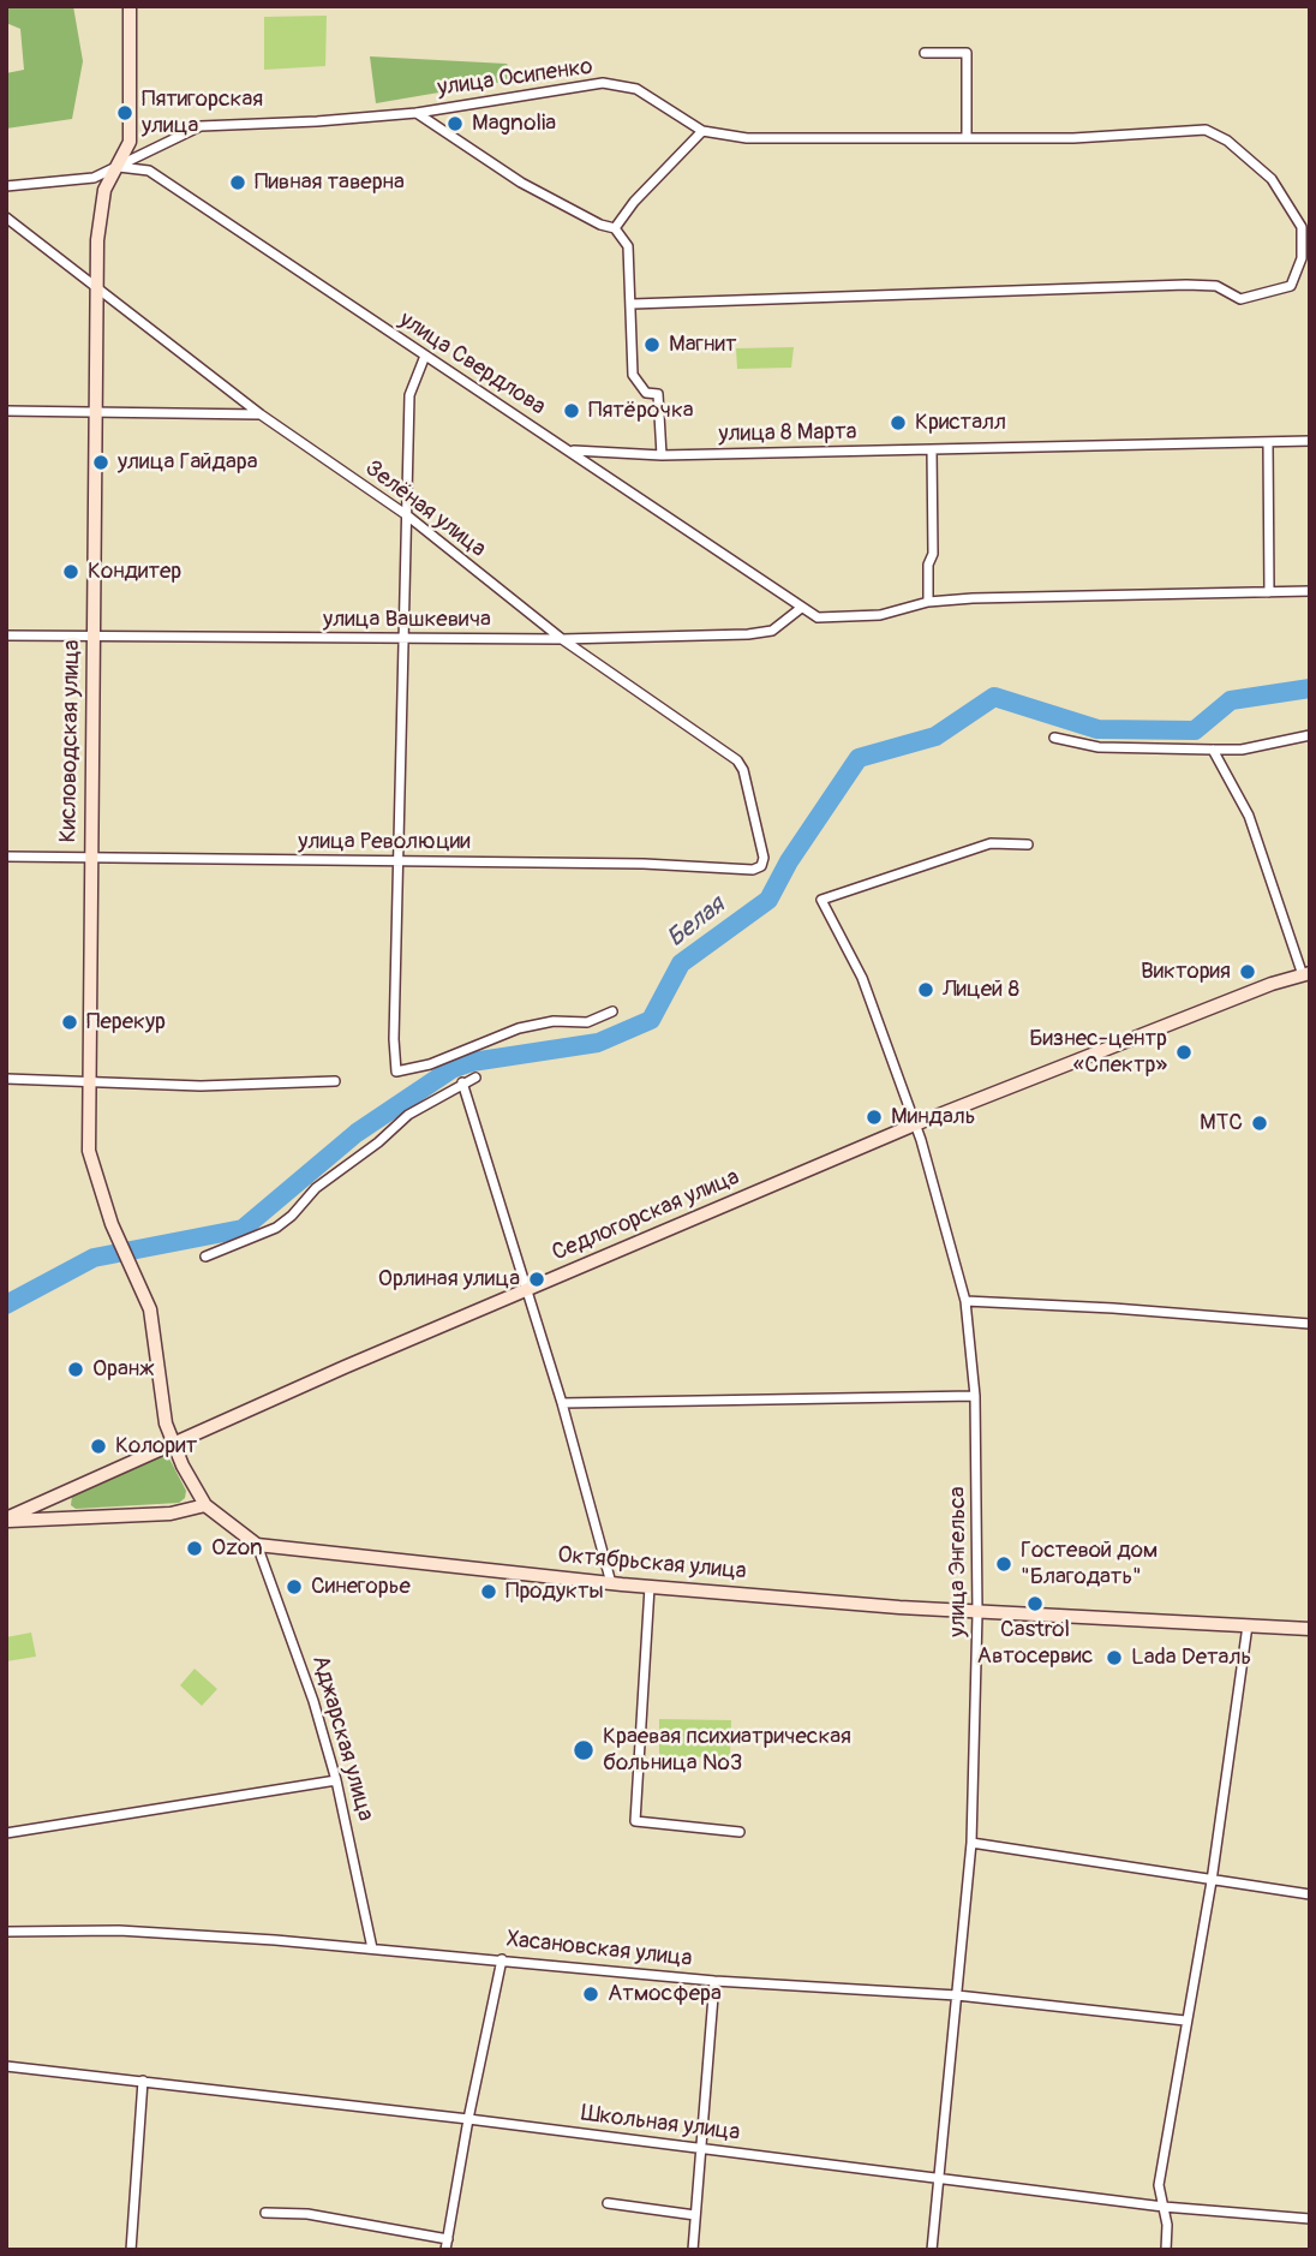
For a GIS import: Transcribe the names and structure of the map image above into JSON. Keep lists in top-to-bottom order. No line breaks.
{"streets":{"main road":["Кисловодская улица","Седлогорская улица","Октябрьская улица"],"street":["улица Осипенко","улица Свердлова","улица 8 Марта","Зелёная улица","улица Вашкевича","улица Революции","улица Энгельса","Аджарская улица","Хасановская улица","Школьная улица"]},"crossings":[["улица Осипенко","улица Свердлова"],["улица Осипенко","Кисловодская улица"],["улица Свердлова","улица 8 Марта"],["улица Свердлова","улица Вашкевича"],["улица Свердлова","Кисловодская улица"],["Зелёная улица","улица Вашкевича"],["Зелёная улица","Кисловодская улица"],["Зелёная улица","улица Революции"],["улица Вашкевича","Кисловодская улица"],["Кисловодская улица","улица Революции"],["Кисловодская улица","Седлогорская улица"],["Седлогорская улица","улица Энгельса"],["улица Энгельса","Октябрьская улица"],["улица Энгельса","Хасановская улица"],["улица Энгельса","Школьная улица"],["Октябрьская улица","Аджарская улица"],["Аджарская улица","Хасановская улица"]],"water":["Белая"],"places":["Пятигорская улица","Magnolia","Пивная таверна","Магнит","Пятёрочка","Кристалл","улица Гайдара","Кондитер","Виктория","Лицей 8","Перекур","Бизнес-центр «Спектр»","Миндаль","МТС","Орлиная улица","Оранж","Колорит","Ozon","Гостевой дом \"Благодать\"","Синегорье","Продукты","Castrol Автосервис","Lada Dеталь","Краевая психиатрическая больница №3","Атмосфера"]}
